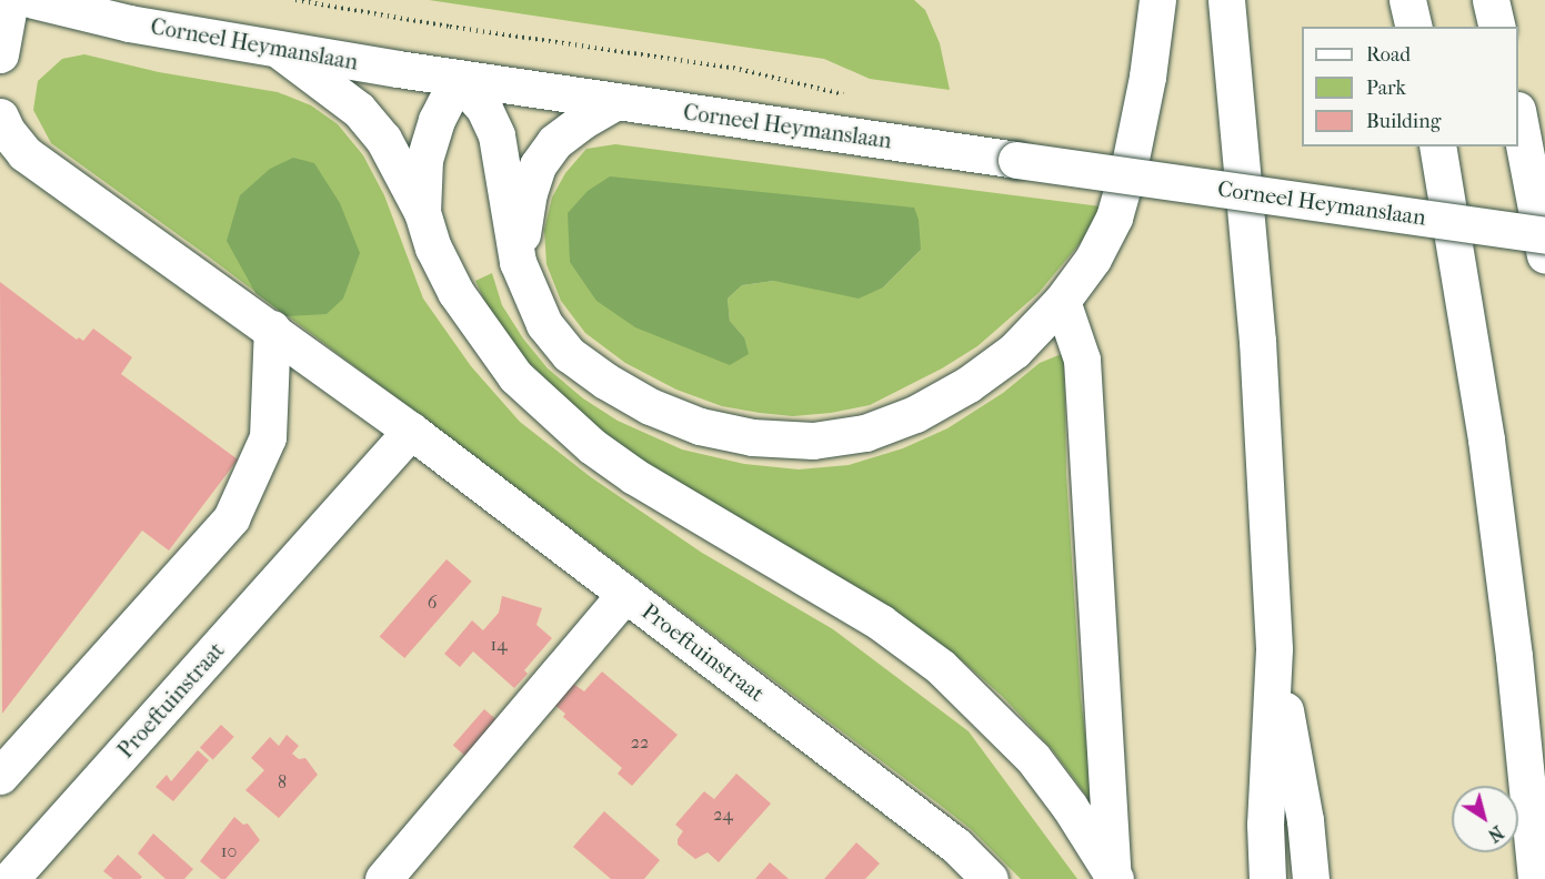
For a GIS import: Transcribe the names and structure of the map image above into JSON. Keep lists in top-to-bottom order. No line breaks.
{"streets":{"main road":["Corneel Heymanslaan","Proeftuinstraat"]},"house_numbers":["6","14","22","8","24","10"],"legend":["Road","Park","Building"],"north":"bottom right"}
